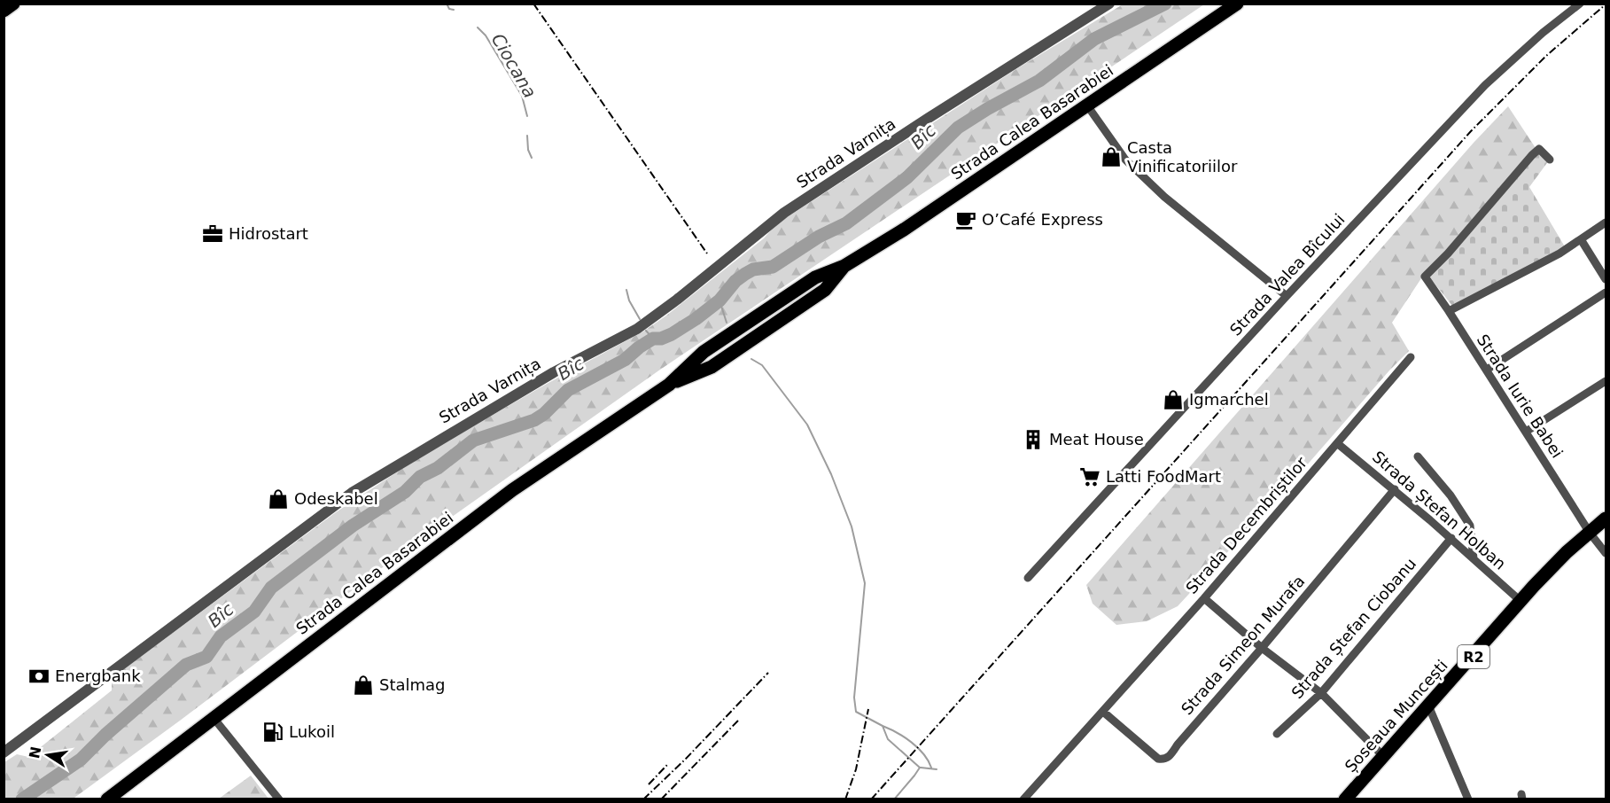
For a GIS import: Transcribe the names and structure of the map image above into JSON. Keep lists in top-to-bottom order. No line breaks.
{"streets":{"main road":["Strada Calea Basarabiei","R2","Șoseaua Muncești"],"street":["Strada Varnița","Strada Valea Bîcului","Strada Iurie Babei","Strada Ștefan Holban","Strada Decembriștilor","Strada Ștefan Ciobanu","Strada Simeon Murafa"]},"crossings":[["Strada Iurie Babei","Șoseaua Muncești"],["Strada Ștefan Holban","Strada Decembriștilor"],["Strada Ștefan Holban","Strada Ștefan Ciobanu"],["Strada Ștefan Holban","Strada Simeon Murafa"],["Strada Ștefan Holban","Șoseaua Muncești"],["Strada Decembriștilor","Strada Simeon Murafa"]],"water":["Ciocana","Bîc"],"places":{"shop":["Casta Vinificatoriilor","Igmarchel","Odeskabel","Stalmag"],"cafe":["O’Café Express"],"office":["Hidrostart"],"building":["Meat House"],"supermarket":["Latti FoodMart"],"bank":["Energbank"],"fuel station":["Lukoil"]},"north":"left"}
